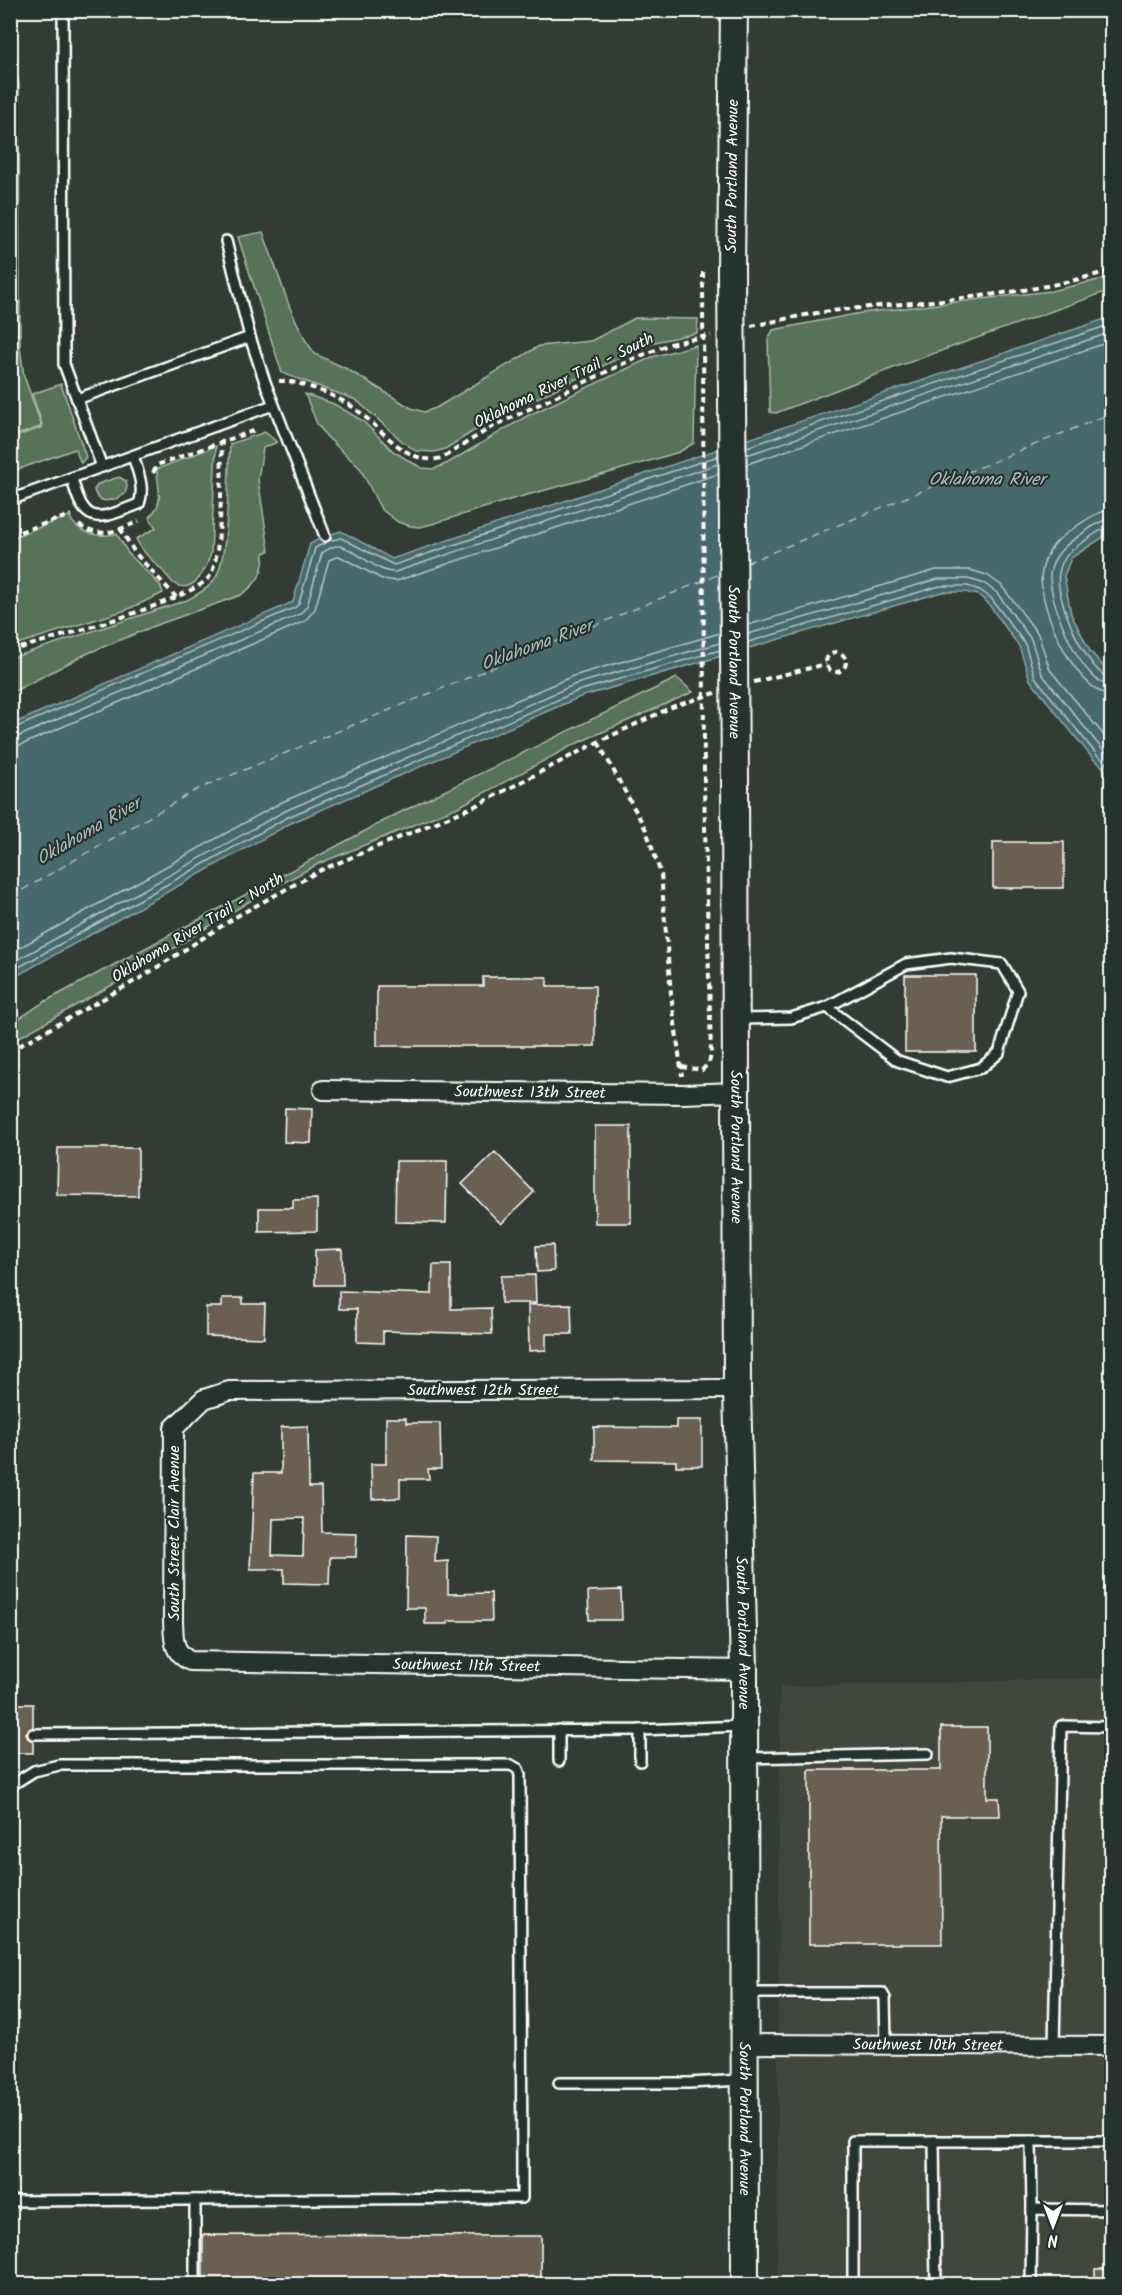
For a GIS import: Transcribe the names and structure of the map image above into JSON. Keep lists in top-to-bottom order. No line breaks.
{"streets":{"main road":["South Portland Avenue"],"street":["Southwest 13th Street","Southwest 12th Street","South Street Clair Avenue","Southwest 11th Street","Southwest 10th Street"],"path":["Oklahoma River Trail - South","Oklahoma River Trail - North"]},"crossings":[["South Portland Avenue","Southwest 13th Street"],["South Portland Avenue","Southwest 12th Street"],["South Portland Avenue","Southwest 11th Street"],["South Portland Avenue","Southwest 10th Street"],["Southwest 12th Street","South Street Clair Avenue"],["South Street Clair Avenue","Southwest 11th Street"]],"water":["Oklahoma River"],"north":"bottom"}
